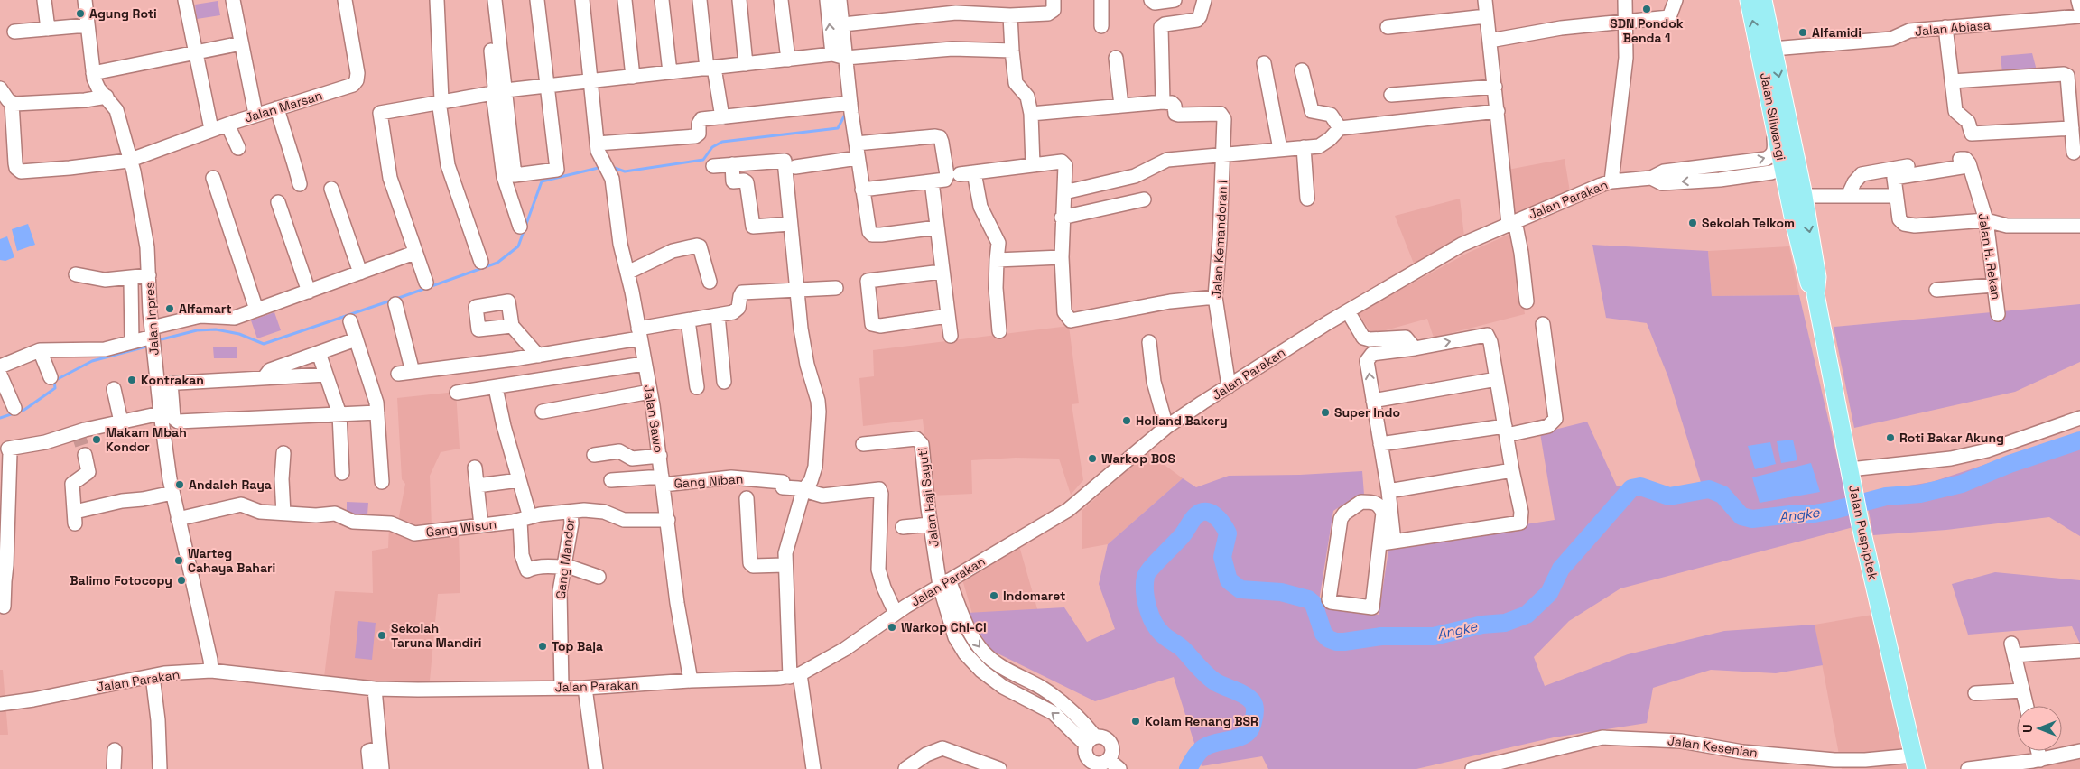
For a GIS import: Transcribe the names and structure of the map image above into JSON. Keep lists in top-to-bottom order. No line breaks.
{"streets":{"main road":["Jalan Siliwangi","Jalan Puspiptek"],"street":["Jalan Abiasa","Jalan Marsan","Jalan Parakan","Jalan Kemandoran I","Jalan H. Rekan","Jalan Inpres","Jalan Sawo","Gang Niban","Jalan Haji Sayuti","Gang Wisun","Gang Mandor","Jalan Kesenian"]},"crossings":[["Jalan Abiasa","Jalan Siliwangi"],["Jalan Marsan","Jalan Inpres"],["Jalan Siliwangi","Jalan Parakan"],["Jalan Siliwangi","Jalan Puspiptek"],["Jalan Parakan","Jalan Kemandoran I"],["Jalan Parakan","Jalan Inpres"],["Jalan Parakan","Jalan Sawo"],["Jalan Parakan","Jalan Haji Sayuti"],["Jalan Parakan","Jalan Puspiptek"],["Jalan Parakan","Gang Mandor"],["Jalan Inpres","Gang Wisun"],["Jalan Sawo","Gang Niban"],["Jalan Sawo","Gang Wisun"],["Gang Wisun","Gang Mandor"],["Jalan Puspiptek","Jalan Kesenian"]],"water":["Angke"],"places":["SDN Pondok Benda 1","Agung Roti","Alfamidi","Sekolah Telkom","Alfamart","Kontrakan","Super Indo","Holland Bakery","Roti Bakar Akung","Makam Mbah Kondor","Warkop BOS","Andaleh Raya","Warteg Cahaya Bahari","Balimo Fotocopy","Indomaret","Warkop Chi-Ci","Sekolah Taruna Mandiri","Top Baja","Kolam Renang BSR"],"north":"left"}
